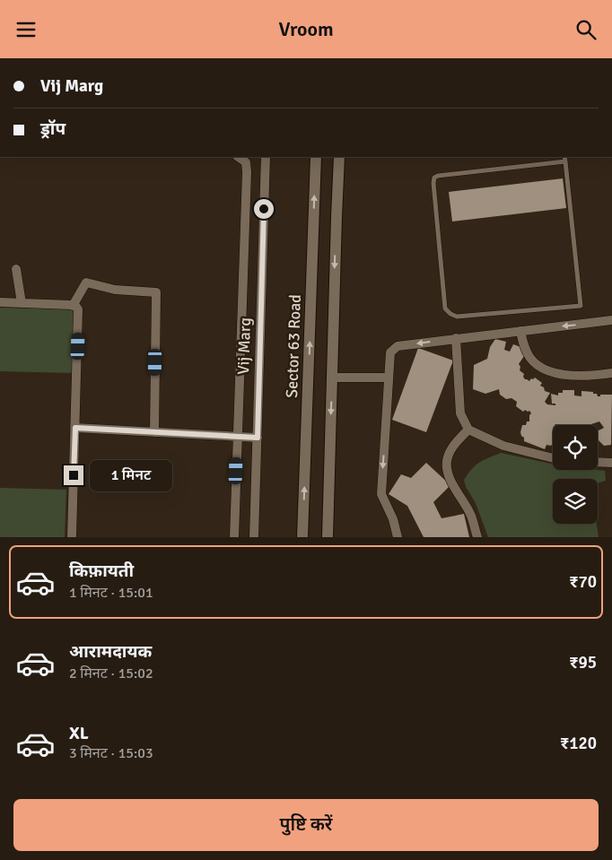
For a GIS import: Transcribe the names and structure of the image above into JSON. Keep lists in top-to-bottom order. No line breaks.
{"streets":{"street":["Vij Marg","Sector 63 Road"]},"page":{"header":"Vroom","banner":["Vij Marg","ड्रॉप"],"bubble":"1 मिनट","list":[{"name":"किफ़ायती","note":"1 मिनट · 15:01","value":"₹70"},{"name":"आरामदायक","note":"2 मिनट · 15:02","value":"₹95"},{"name":"XL","note":"3 मिनट · 15:03","value":"₹120"}],"buttons":"पुष्टि करें"}}
